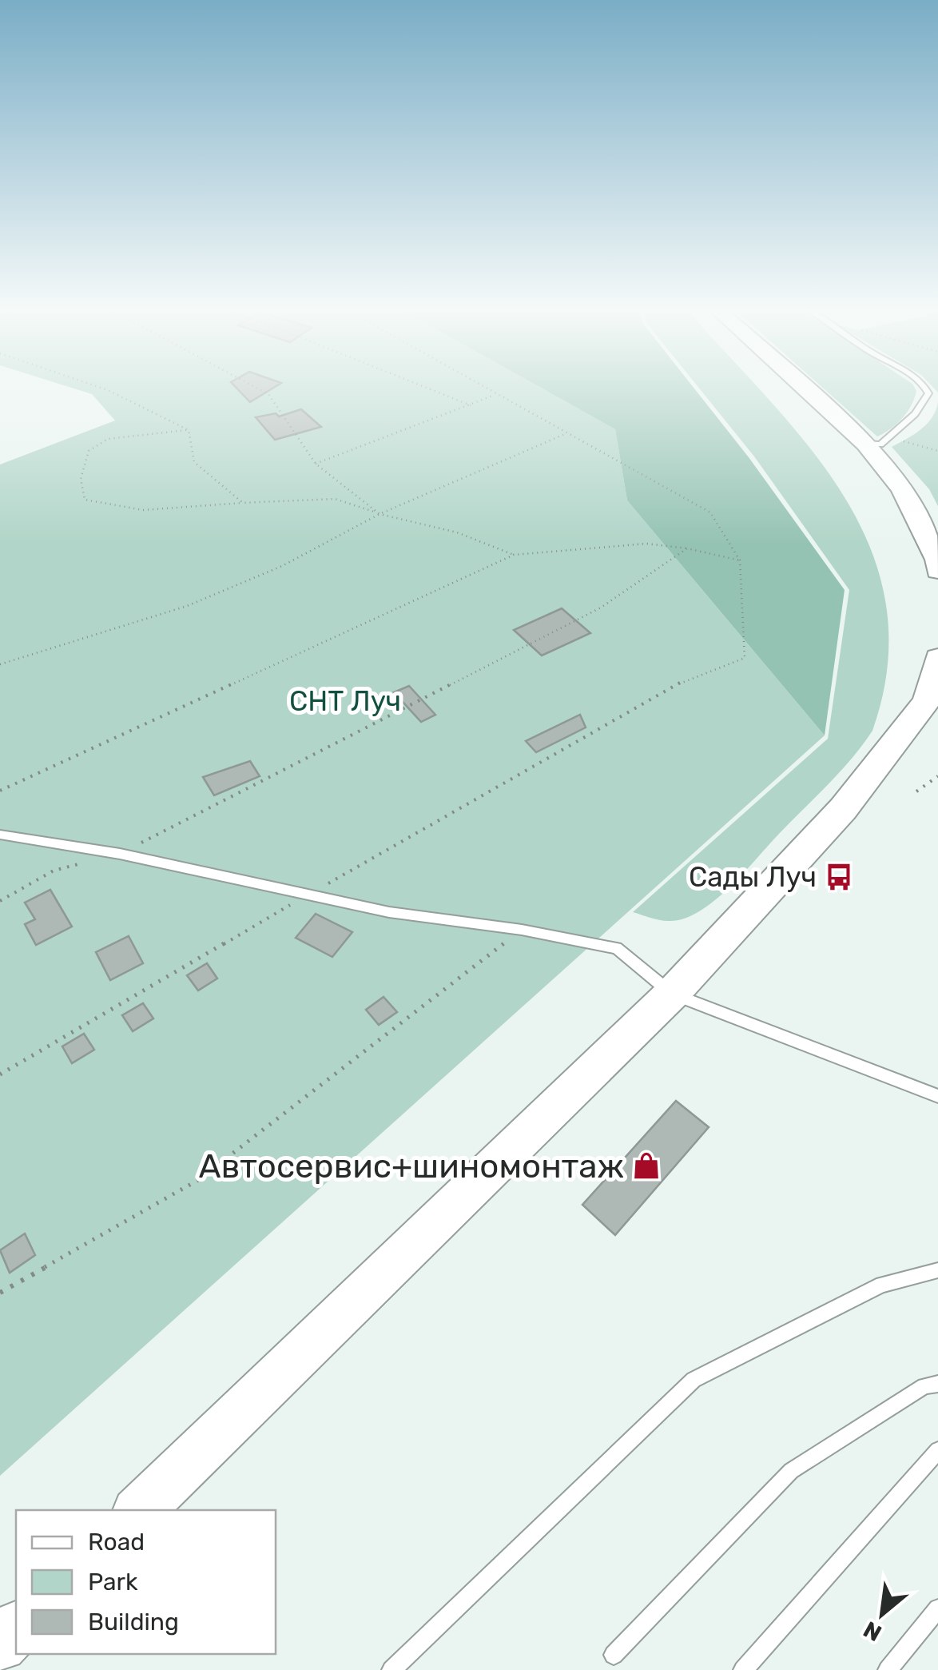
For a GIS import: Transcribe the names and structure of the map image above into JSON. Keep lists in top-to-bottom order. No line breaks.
{"parks":["СНТ Луч"],"places":{"bus stop":["Сады Луч"],"shop":["Автосервис+шиномонтаж"]},"legend":["Road","Park","Building"],"north":"bottom left"}
